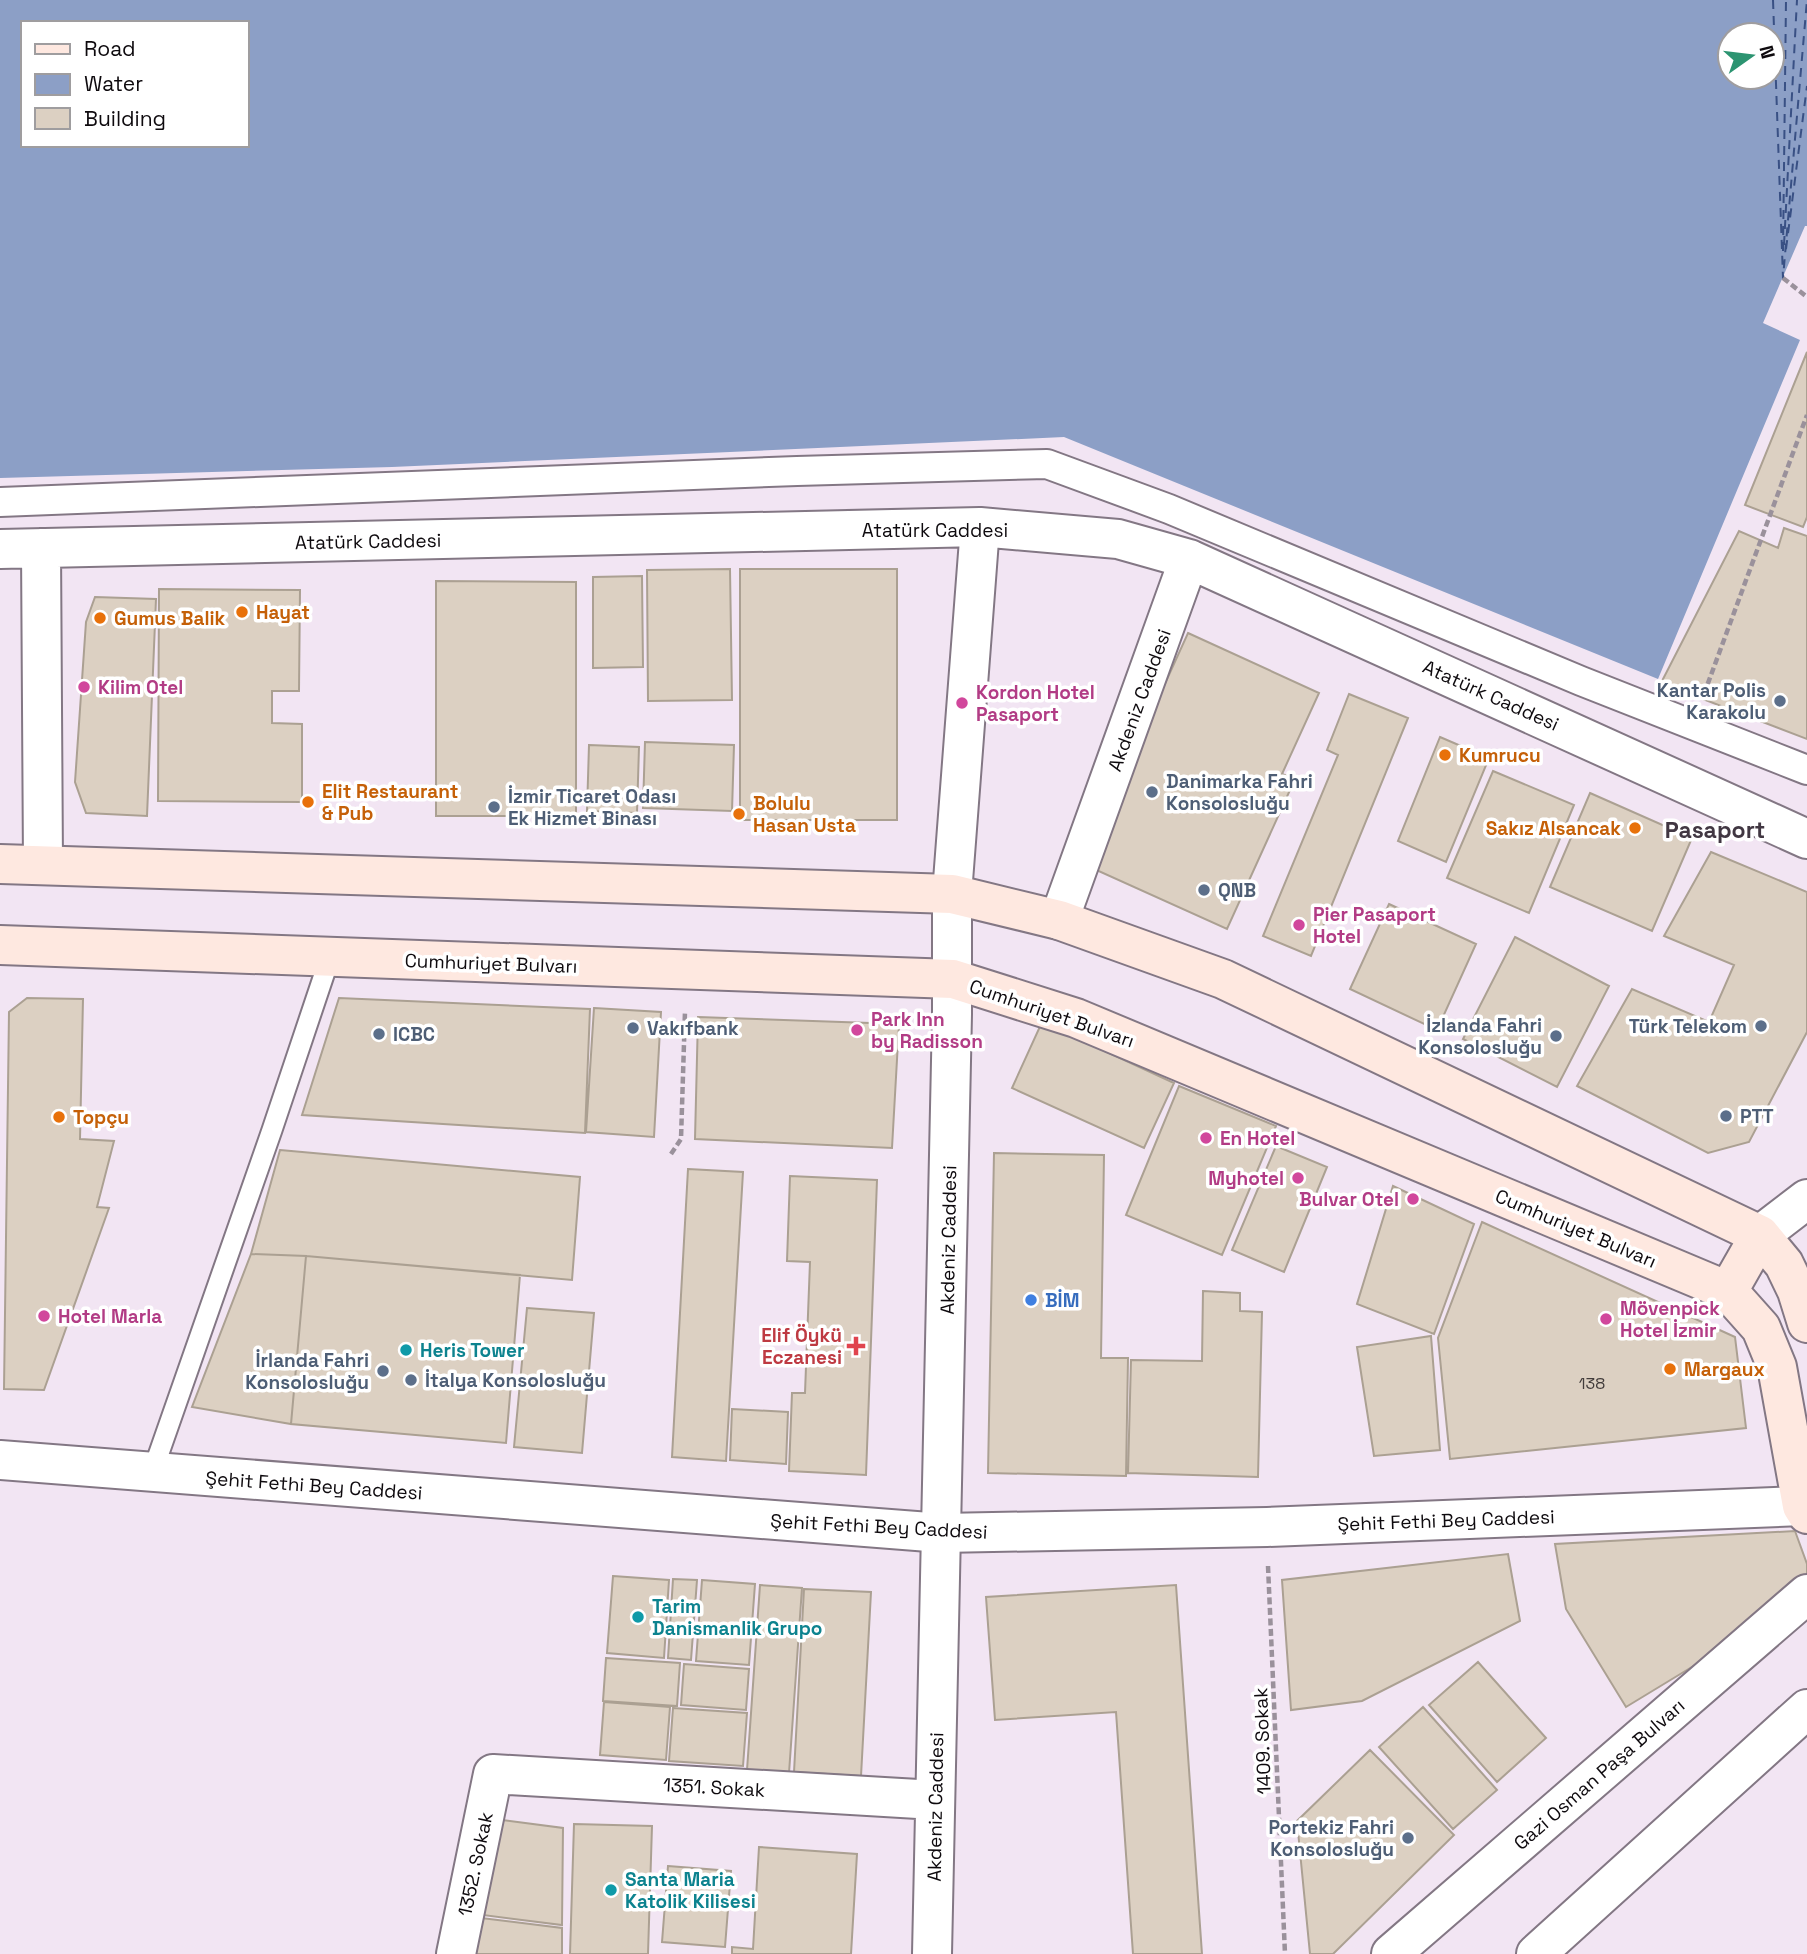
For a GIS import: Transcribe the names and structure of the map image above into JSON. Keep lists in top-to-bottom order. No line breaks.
{"streets":{"main road":["Cumhuriyet Bulvarı"],"street":["Atatürk Caddesi","Akdeniz Caddesi","Şehit Fethi Bey Caddesi","Gazi Osman Paşa Bulvarı","1351. Sokak","1352. Sokak"],"path":["1409. Sokak"]},"crossings":[["Atatürk Caddesi","Akdeniz Caddesi"],["Akdeniz Caddesi","Cumhuriyet Bulvarı"],["Akdeniz Caddesi","Şehit Fethi Bey Caddesi"],["Akdeniz Caddesi","1351. Sokak"],["Cumhuriyet Bulvarı","Şehit Fethi Bey Caddesi"],["Şehit Fethi Bey Caddesi","1409. Sokak"],["1351. Sokak","1352. Sokak"]],"districts":["Pasaport"],"places":{"other":["Hayat","Gumus Balik","Kilim Otel","Kantar Polis Karakolu","Kordon Hotel Pasaport","Kumrucu","Danimarka Fahri Konsolosluğu","Elit Restaurant & Pub","İzmir Ticaret Odası Ek Hizmet Binası","Bolulu Hasan Usta","Sakız Alsancak","QNB","Pier Pasaport Hotel","Türk Telekom","Vakıfbank","Park Inn by Radisson","ICBC","İzlanda Fahri Konsolosluğu","PTT","Topçu","En Hotel","Myhotel","Bulvar Otel","BİM","Hotel Marla","Mövenpick Hotel İzmir","Heris Tower","Margaux","İrlanda Fahri Konsolosluğu","İtalya Konsolosluğu","Tarim Danismanlik Grupo","Portekiz Fahri Konsolosluğu","Santa Maria Katolik Kilisesi"],"health":["Elif Öykü Eczanesi"]},"house_numbers":["138"],"legend":["Road","Water","Building"],"north":"right"}
